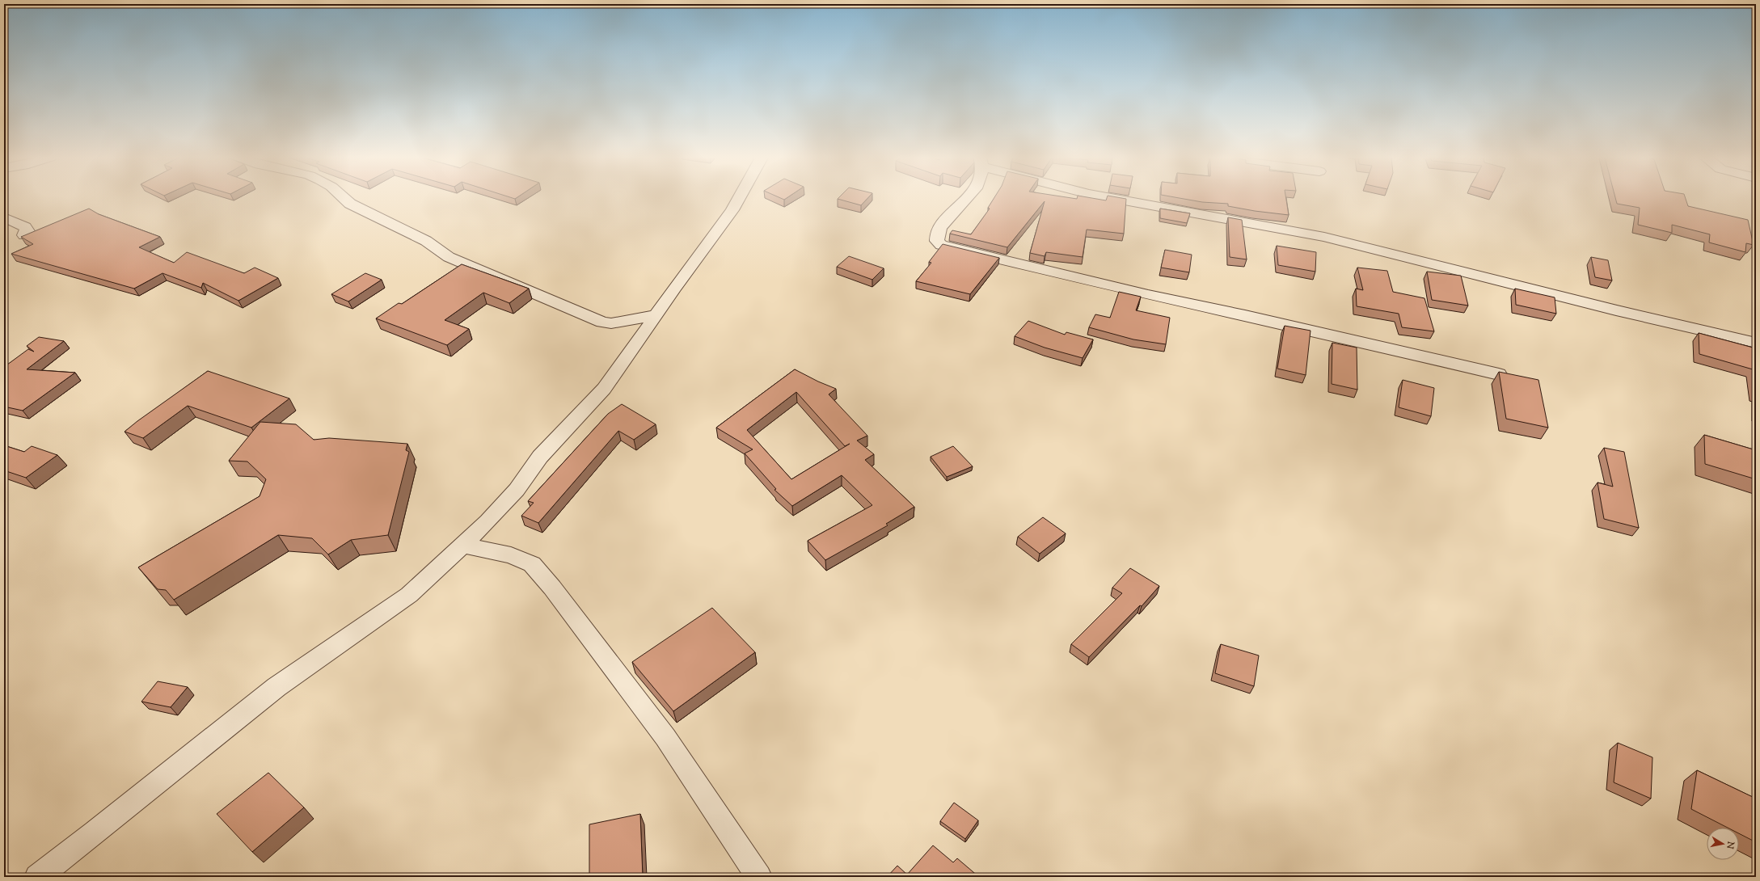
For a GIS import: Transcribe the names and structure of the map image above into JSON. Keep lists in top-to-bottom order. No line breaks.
{"north":"right"}
